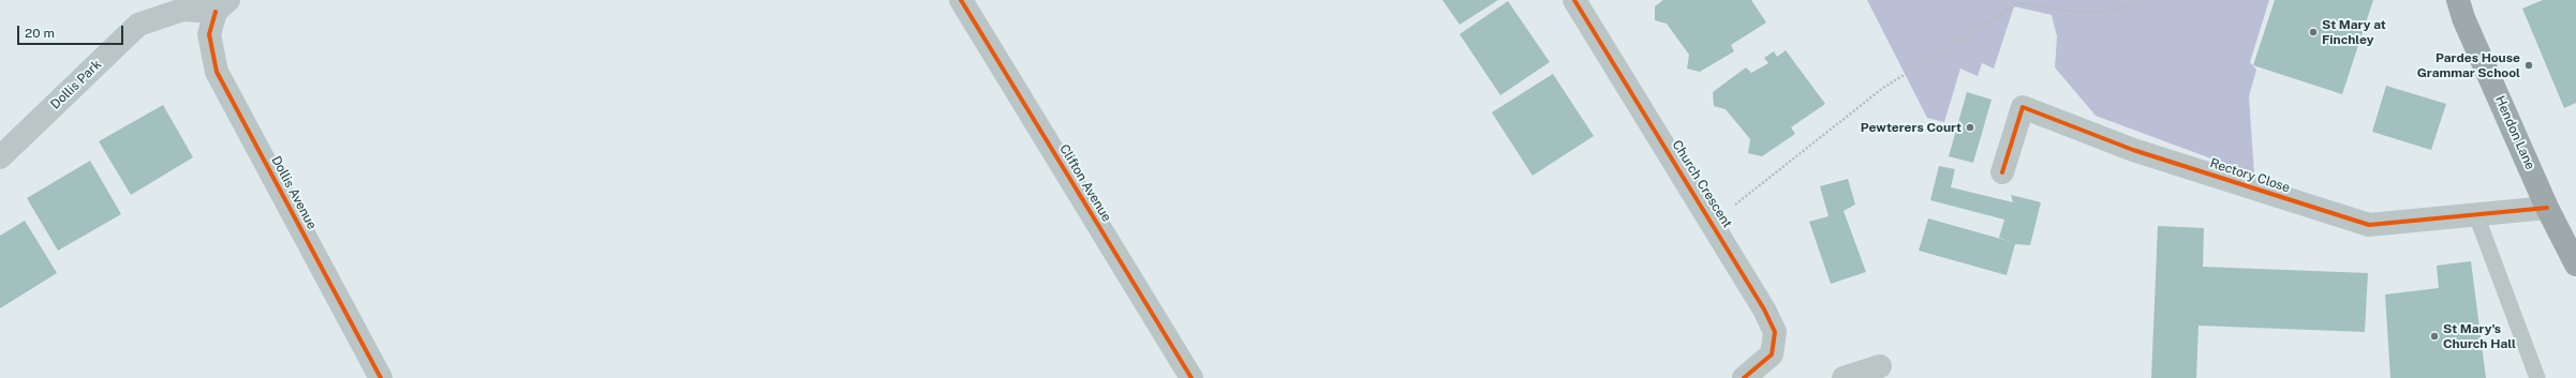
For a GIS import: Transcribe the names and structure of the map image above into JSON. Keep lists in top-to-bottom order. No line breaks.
{"streets":{"main road":["Hendon Lane"],"street":["Dollis Park","Rectory Close","Clifton Avenue","Church Crescent","Dollis Avenue"]},"crossings":[["Dollis Park","Dollis Avenue"],["Hendon Lane","Rectory Close"]],"places":["St Mary at Finchley","Pardes House Grammar School","Pewterers Court","St Mary's Church Hall"],"scale_bar":"20 m"}
